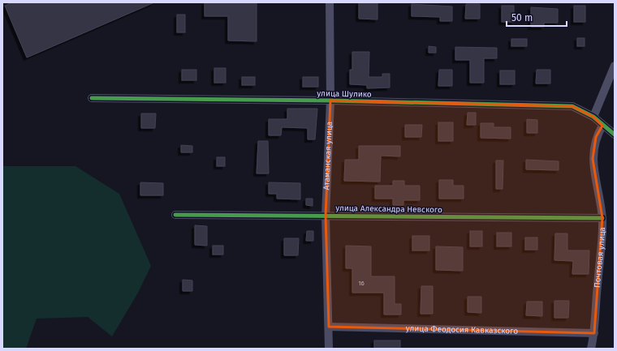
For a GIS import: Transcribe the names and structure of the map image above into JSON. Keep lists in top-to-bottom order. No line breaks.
{"streets":{"street":["улица Шулико","Атаманская улица","улица Александра Невского","Почтовая улица","улица Феодосия Кавказского"]},"crossings":[["улица Шулико","Атаманская улица"],["улица Шулико","Почтовая улица"],["Атаманская улица","улица Александра Невского"],["Атаманская улица","улица Феодосия Кавказского"],["улица Александра Невского","Почтовая улица"],["Почтовая улица","улица Феодосия Кавказского"]],"house_numbers":["16"],"scale_bar":"50 m"}
